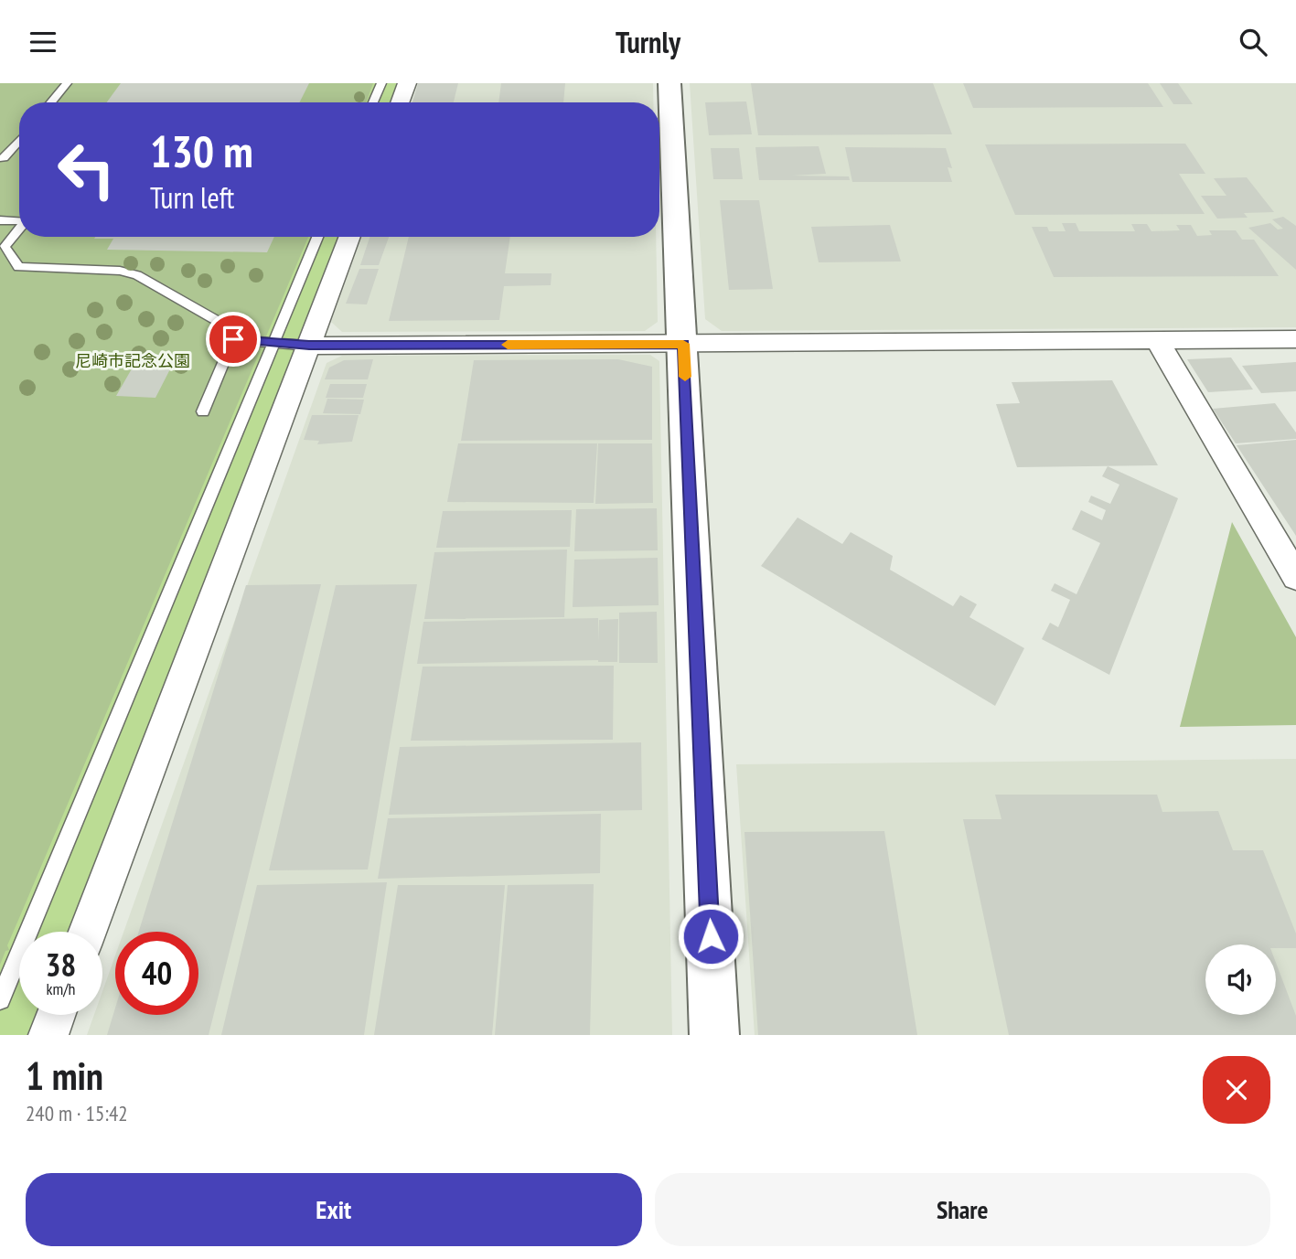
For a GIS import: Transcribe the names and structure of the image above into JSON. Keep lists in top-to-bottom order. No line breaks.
{"parks":["尼崎市記念公園"],"page":{"header":"Turnly","turn":["130 m","Turn left"],"speed":"38 km/h","limit":"40","heading":["1 min","240 m · 15:42"],"buttons":["Exit","Share"]}}
